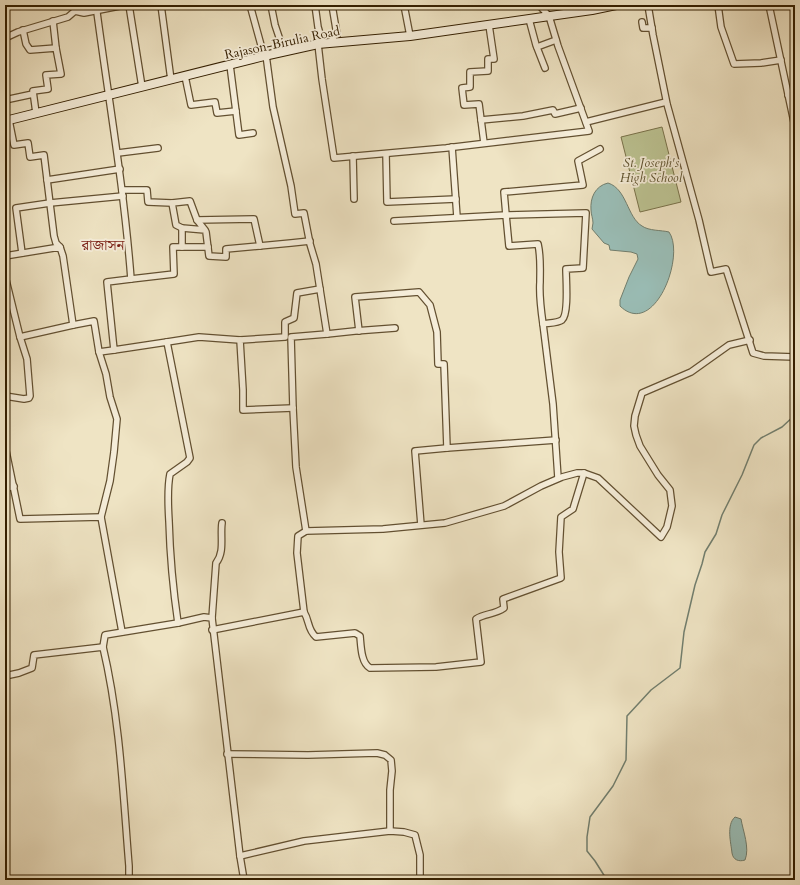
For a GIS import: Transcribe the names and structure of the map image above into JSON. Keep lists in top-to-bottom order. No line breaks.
{"streets":{"street":["Rajason-Birulia Road"]},"districts":["রাজাসন"],"parks":["St. Joseph's High School"]}
